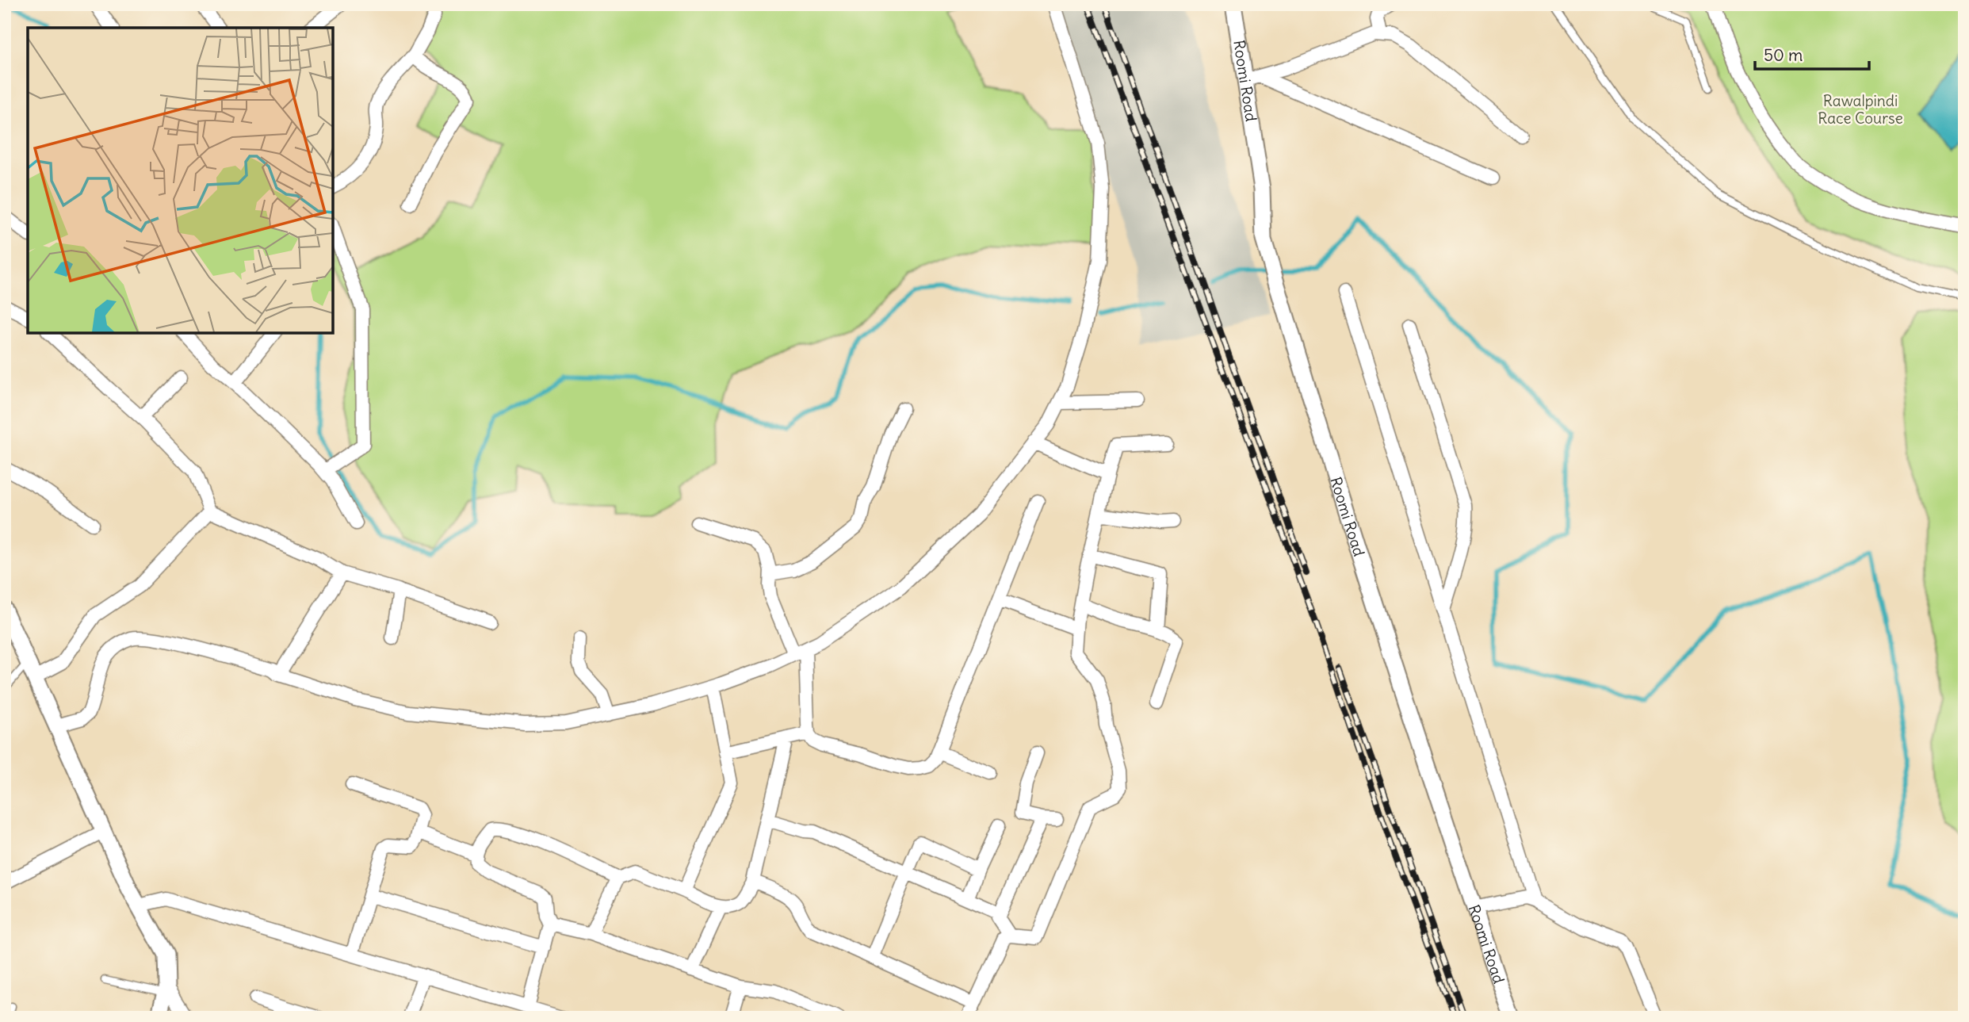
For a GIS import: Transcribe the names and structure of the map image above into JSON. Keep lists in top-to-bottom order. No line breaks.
{"streets":{"street":["Roomi Road"]},"parks":["Rawalpindi Race Course"],"scale_bar":"50 m"}
